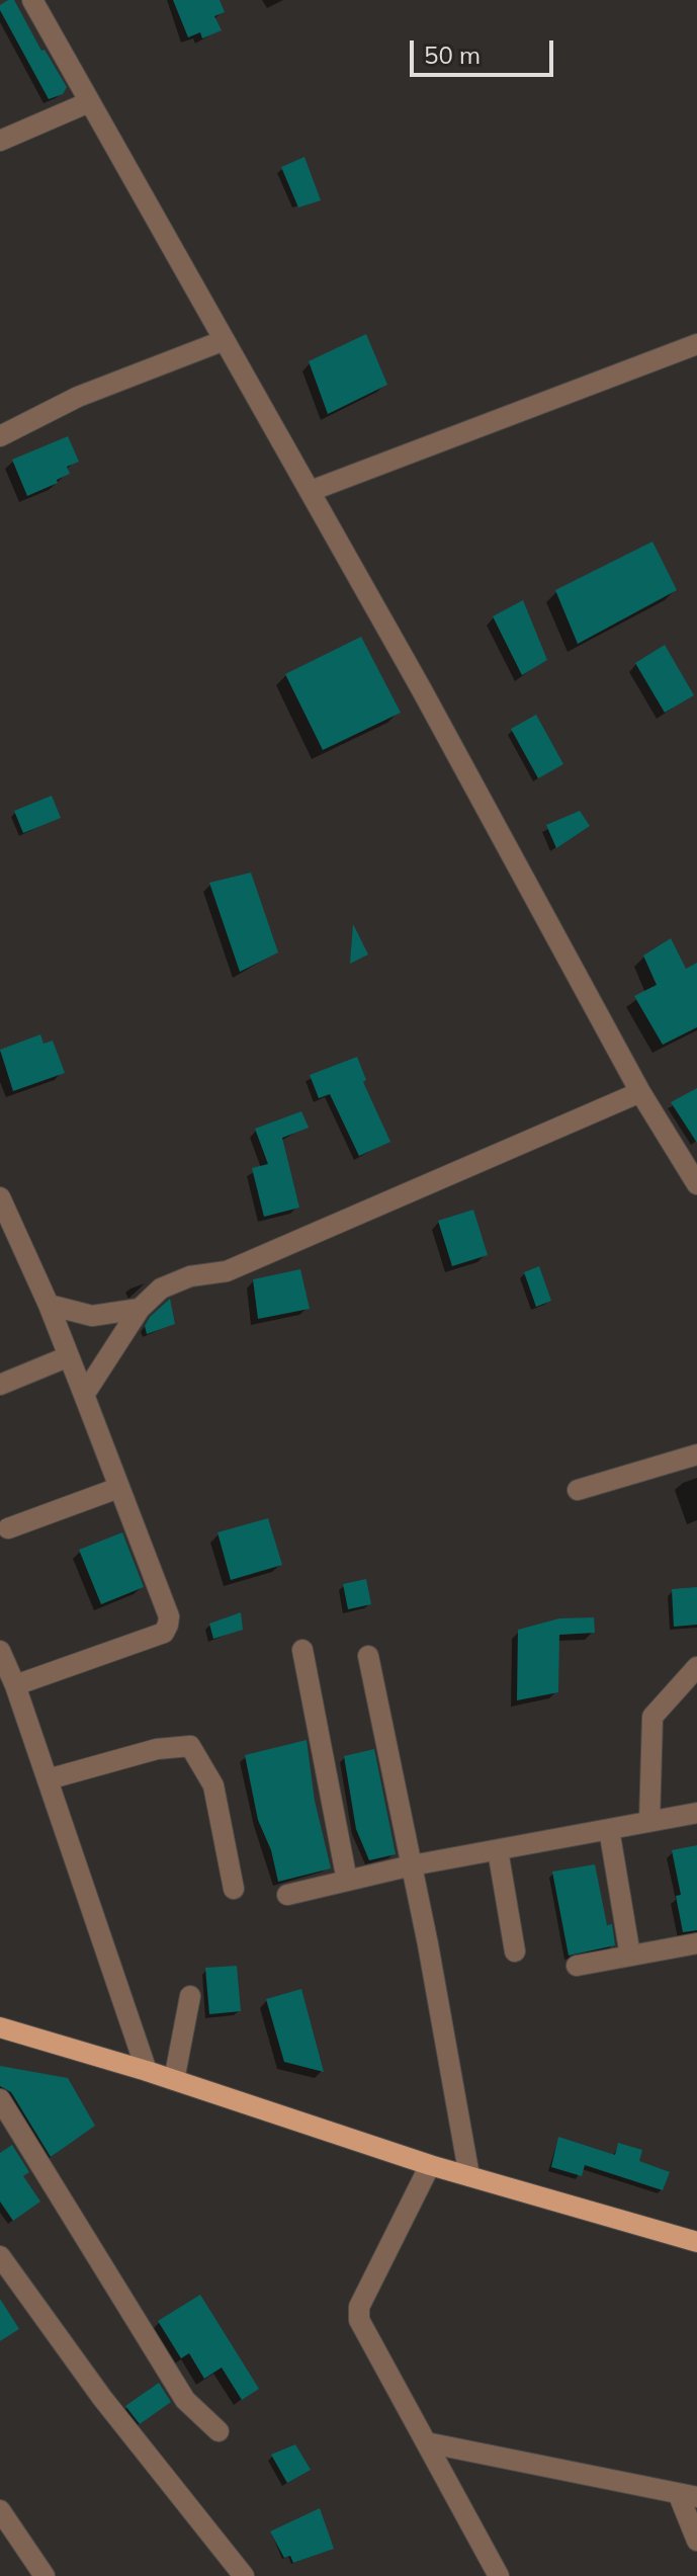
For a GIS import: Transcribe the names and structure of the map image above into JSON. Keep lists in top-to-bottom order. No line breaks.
{"scale_bar":"50 m"}
